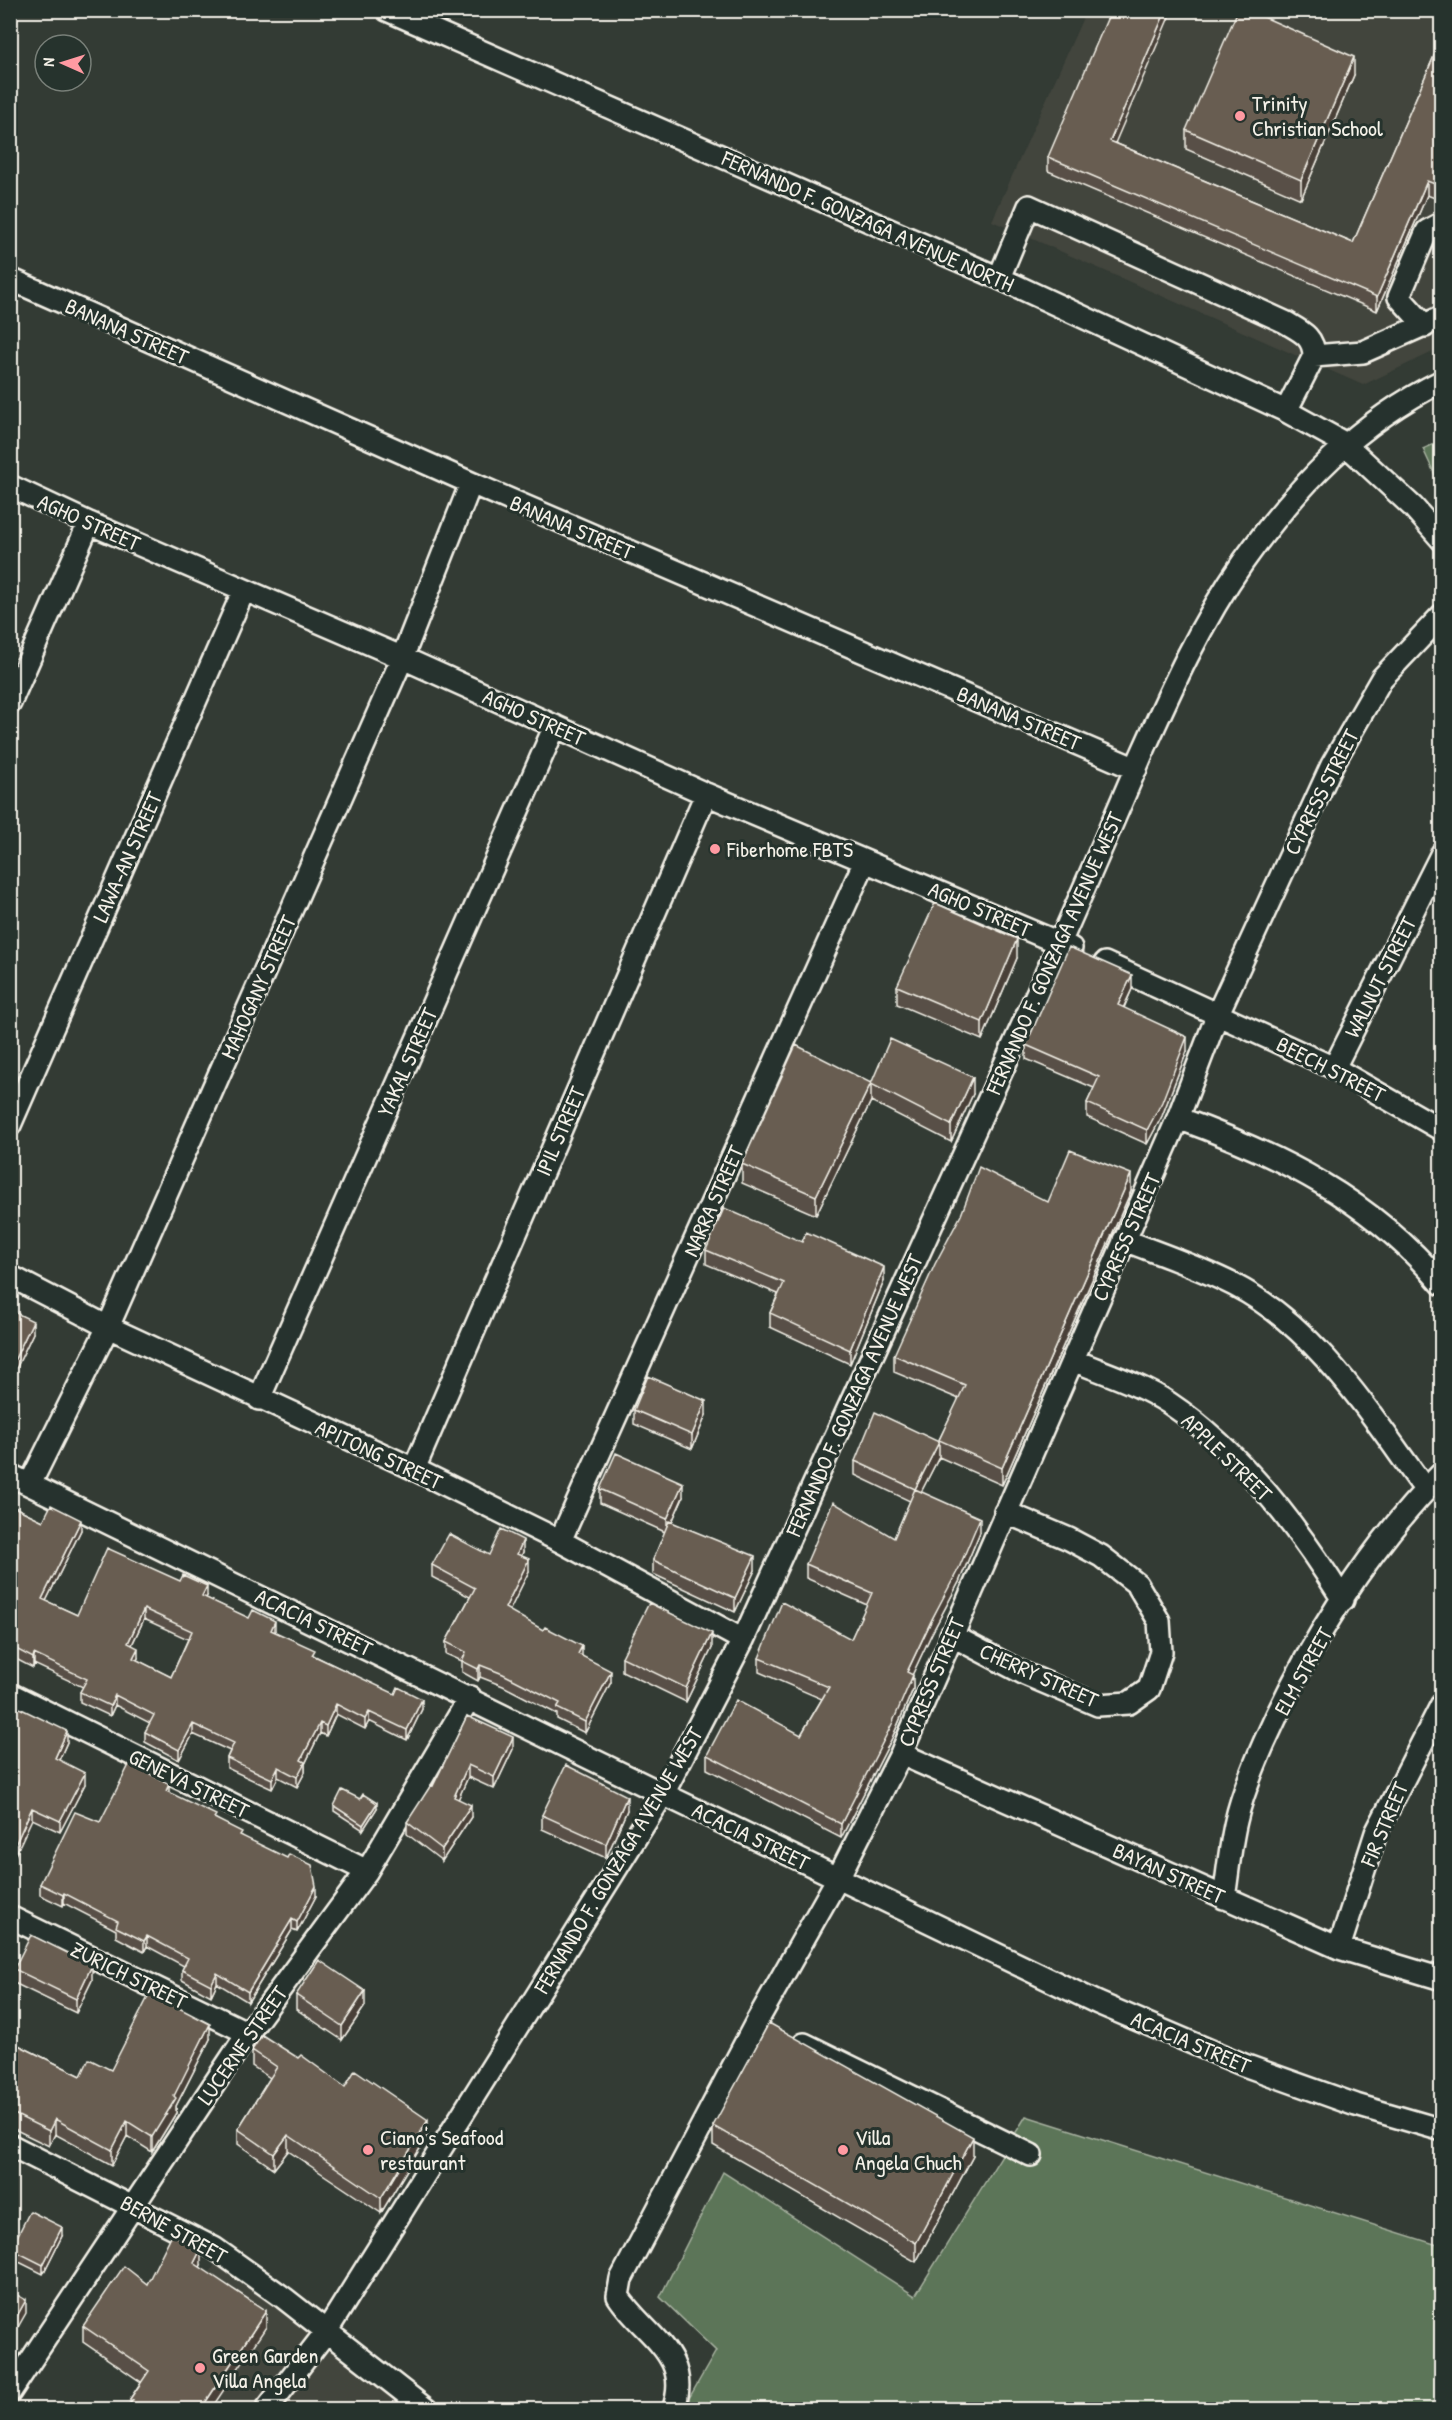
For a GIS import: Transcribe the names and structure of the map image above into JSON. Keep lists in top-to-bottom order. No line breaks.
{"streets":{"street":["FERNANDO F. GONZAGA AVENUE NORTH","BANANA STREET","AGHO STREET","CYPRESS STREET","LAWA-AN STREET","FERNANDO F. GONZAGA AVENUE WEST","WALNUT STREET","MAHOGANY STREET","YAKAL STREET","BEECH STREET","IPIL STREET","NARRA STREET","APITONG STREET","APPLE STREET","ACACIA STREET","ELM STREET","CHERRY STREET","GENEVA STREET","FIR STREET","BAYAN STREET","ZURICH STREET","LUCERNE STREET","BERNE STREET"]},"crossings":[["FERNANDO F. GONZAGA AVENUE NORTH","FERNANDO F. GONZAGA AVENUE WEST"],["BANANA STREET","FERNANDO F. GONZAGA AVENUE WEST"],["BANANA STREET","MAHOGANY STREET"],["AGHO STREET","CYPRESS STREET"],["AGHO STREET","LAWA-AN STREET"],["AGHO STREET","FERNANDO F. GONZAGA AVENUE WEST"],["AGHO STREET","MAHOGANY STREET"],["AGHO STREET","YAKAL STREET"],["AGHO STREET","BEECH STREET"],["AGHO STREET","IPIL STREET"],["AGHO STREET","NARRA STREET"],["CYPRESS STREET","BEECH STREET"],["CYPRESS STREET","APPLE STREET"],["CYPRESS STREET","ACACIA STREET"],["CYPRESS STREET","CHERRY STREET"],["CYPRESS STREET","BAYAN STREET"],["FERNANDO F. GONZAGA AVENUE WEST","APITONG STREET"],["FERNANDO F. GONZAGA AVENUE WEST","ACACIA STREET"],["FERNANDO F. GONZAGA AVENUE WEST","BERNE STREET"],["WALNUT STREET","BEECH STREET"],["MAHOGANY STREET","APITONG STREET"],["MAHOGANY STREET","ACACIA STREET"],["YAKAL STREET","APITONG STREET"],["IPIL STREET","APITONG STREET"],["NARRA STREET","APITONG STREET"],["APPLE STREET","ELM STREET"],["ACACIA STREET","LUCERNE STREET"],["ELM STREET","BAYAN STREET"],["GENEVA STREET","LUCERNE STREET"],["FIR STREET","BAYAN STREET"],["ZURICH STREET","LUCERNE STREET"],["LUCERNE STREET","BERNE STREET"]],"places":["Trinity Christian School","Fiberhome FBTS","Ciano's Seafood restaurant","Villa Angela Chuch","Green Garden Villa Angela"],"north":"left"}
